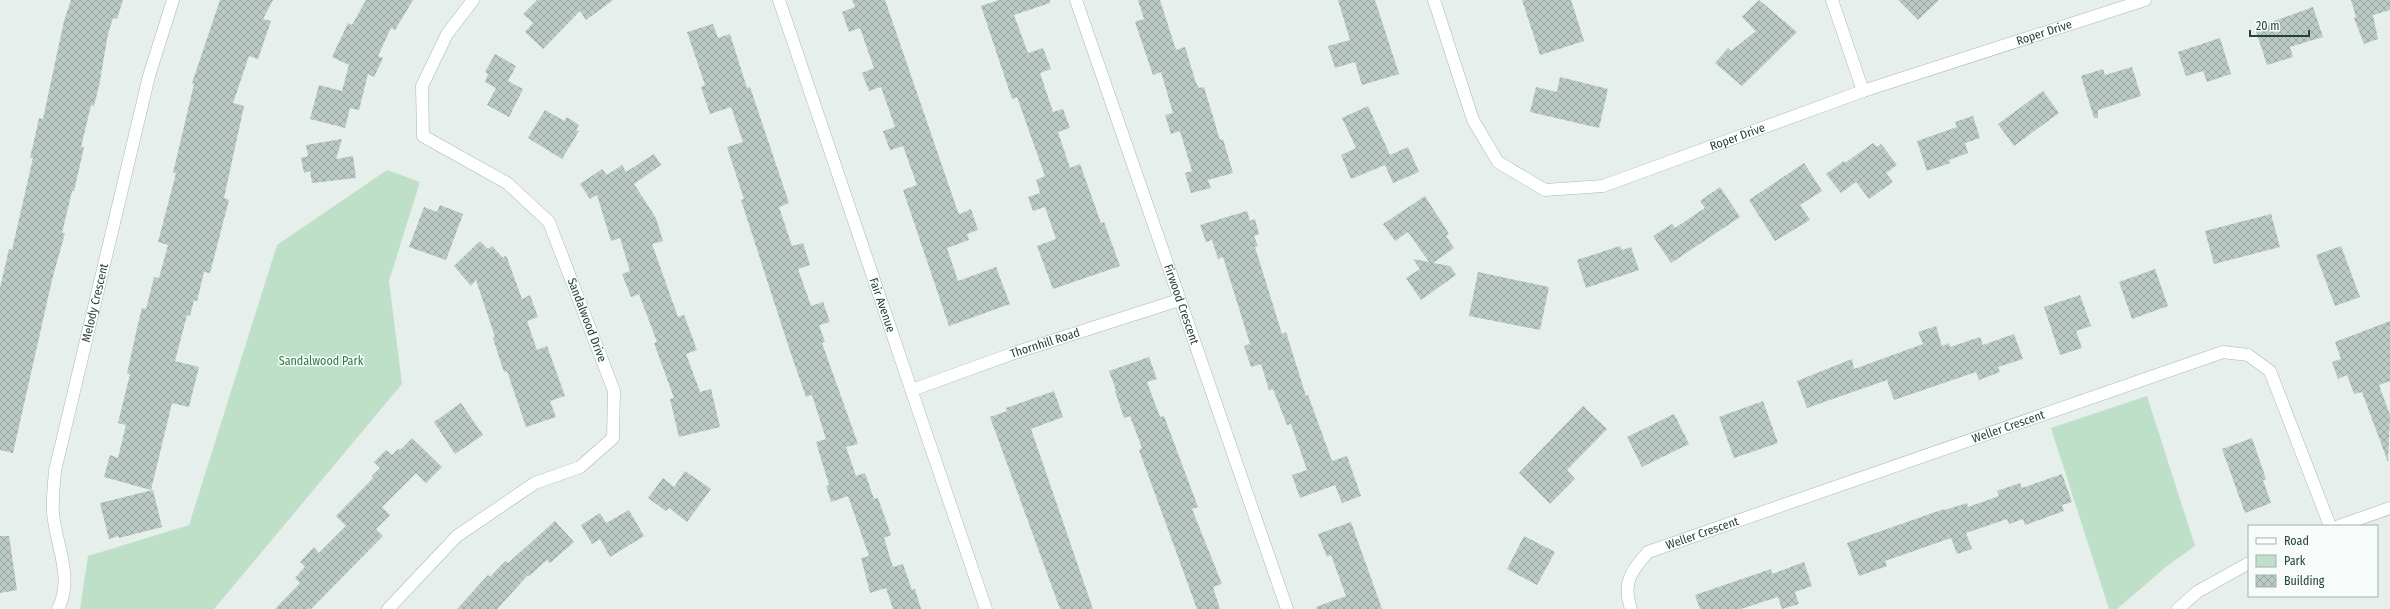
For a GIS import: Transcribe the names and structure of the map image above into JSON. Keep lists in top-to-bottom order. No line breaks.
{"streets":{"street":["Roper Drive","Melody Crescent","Fair Avenue","Firwood Crescent","Sandalwood Drive","Thornhill Road","Weller Crescent"]},"crossings":[["Fair Avenue","Thornhill Road"],["Firwood Crescent","Thornhill Road"]],"parks":["Sandalwood Park"],"legend":["Road","Park","Building"],"scale_bar":"20 m"}
